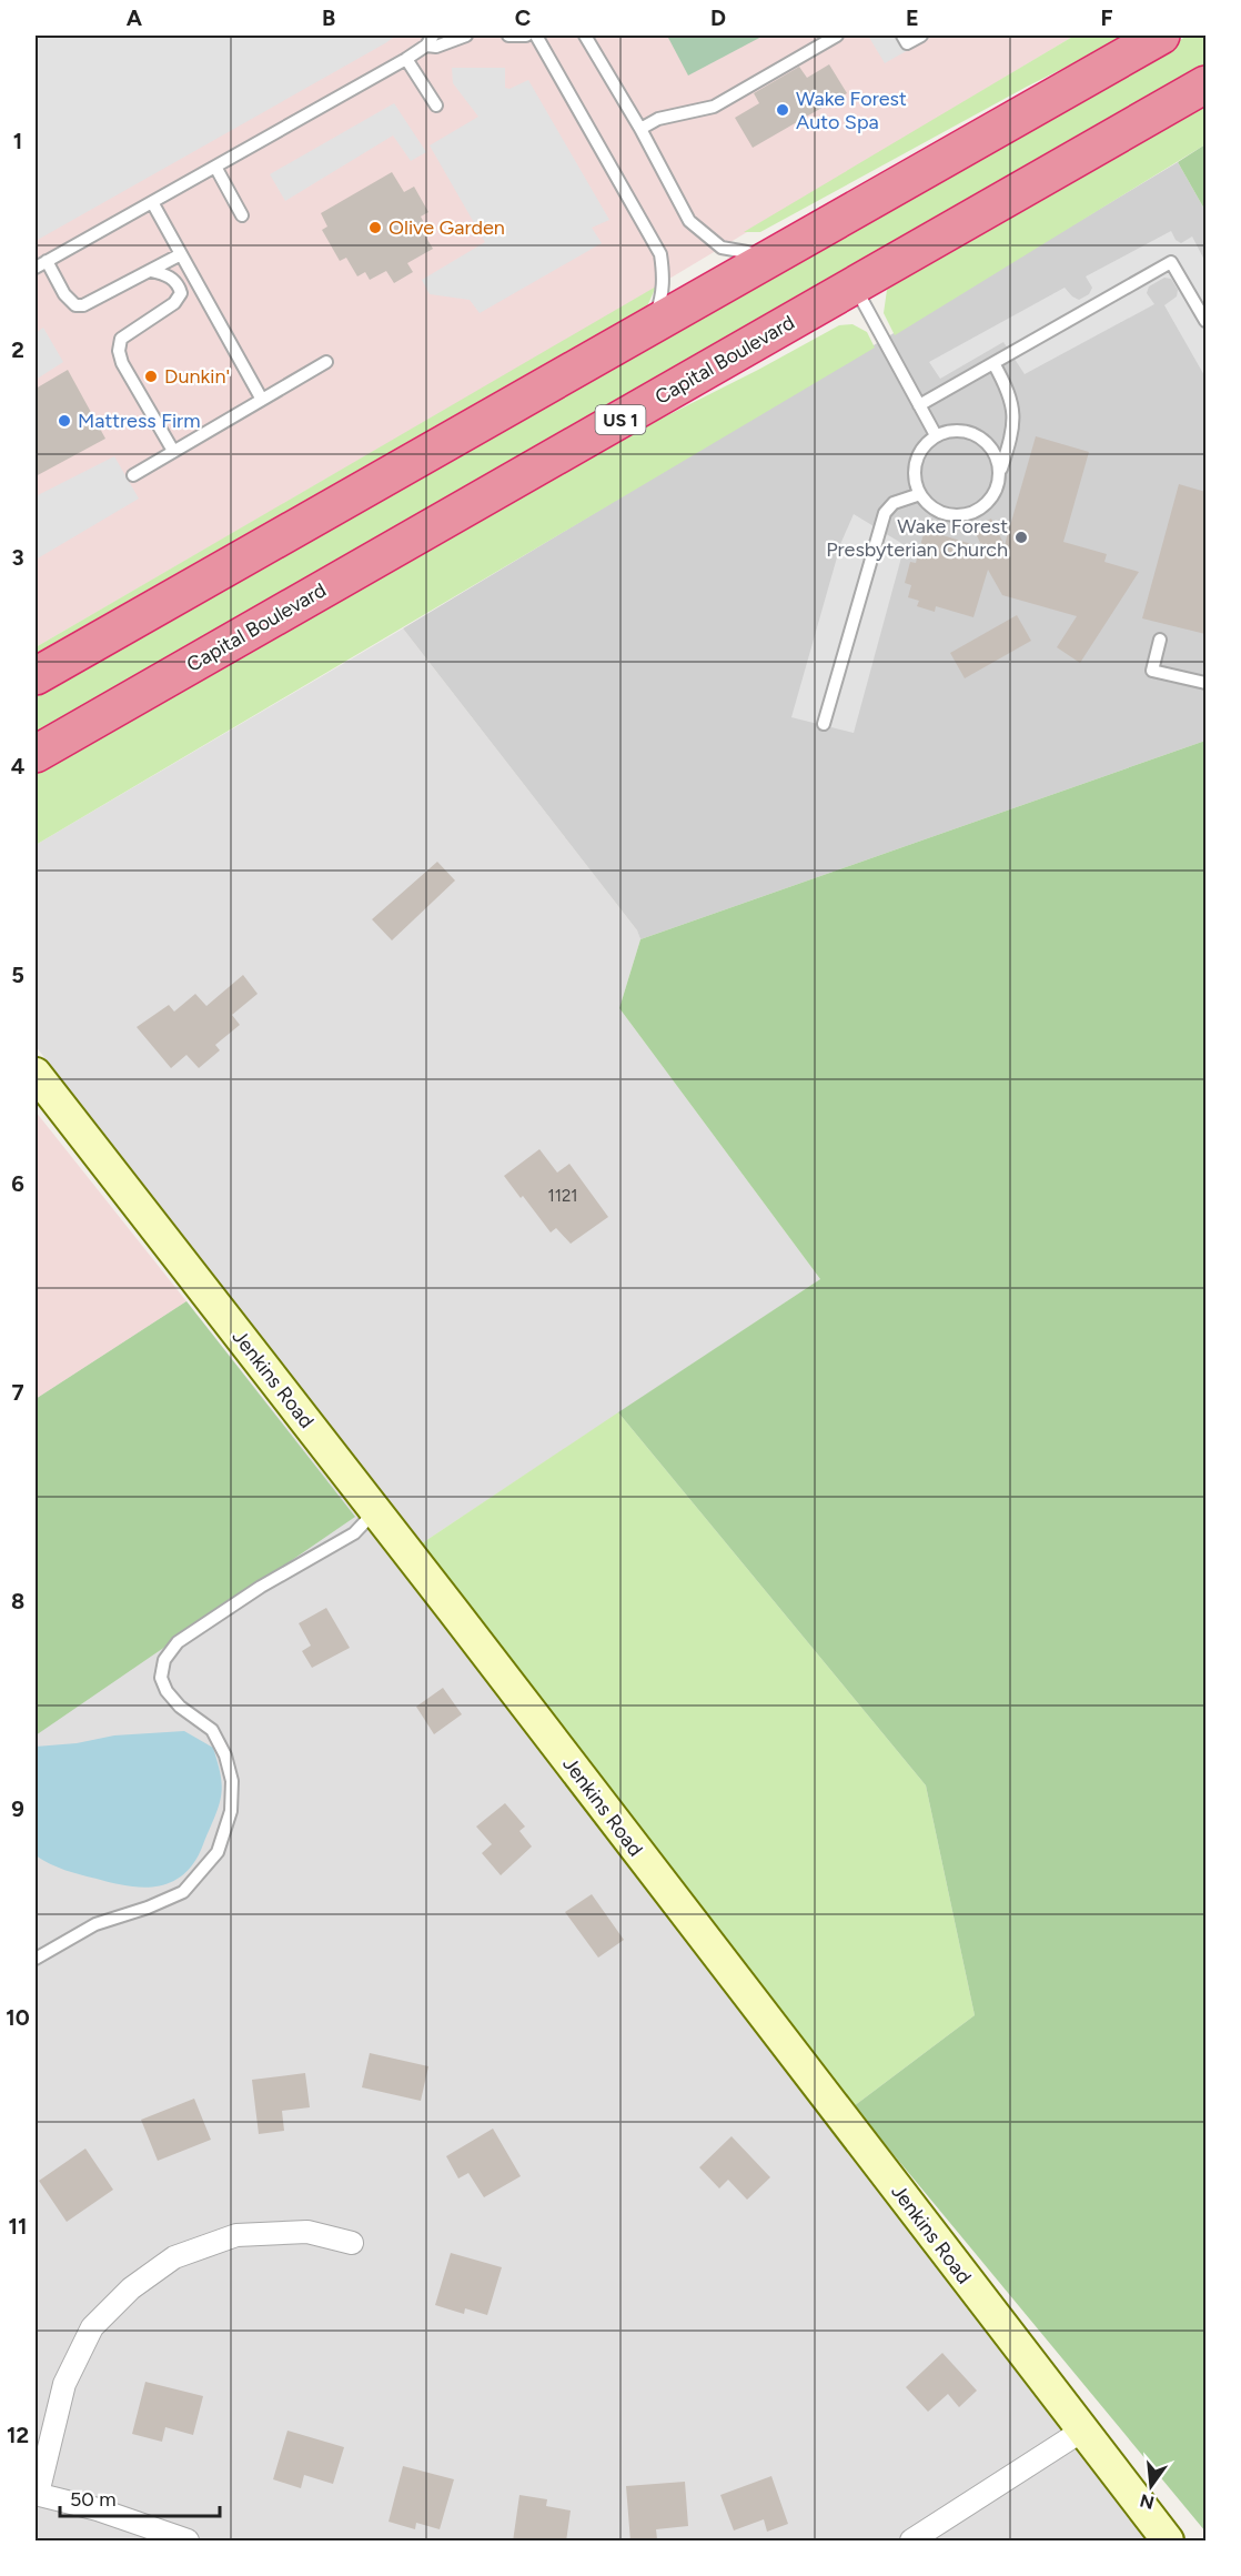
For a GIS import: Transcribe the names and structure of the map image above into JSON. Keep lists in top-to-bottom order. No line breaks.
{"streets":{"highway":["Capital Boulevard","US 1"],"street":["Jenkins Road"]},"places":["Wake Forest Auto Spa","Olive Garden","Dunkin'","Mattress Firm","Wake Forest Presbyterian Church"],"house_numbers":["1121"],"scale_bar":"50 m","north":"bottom","grid":{"columns":["A","B","C","D","E","F"],"rows":["1","2","3","4","5","6","7","8","9","10","11","12"]}}
